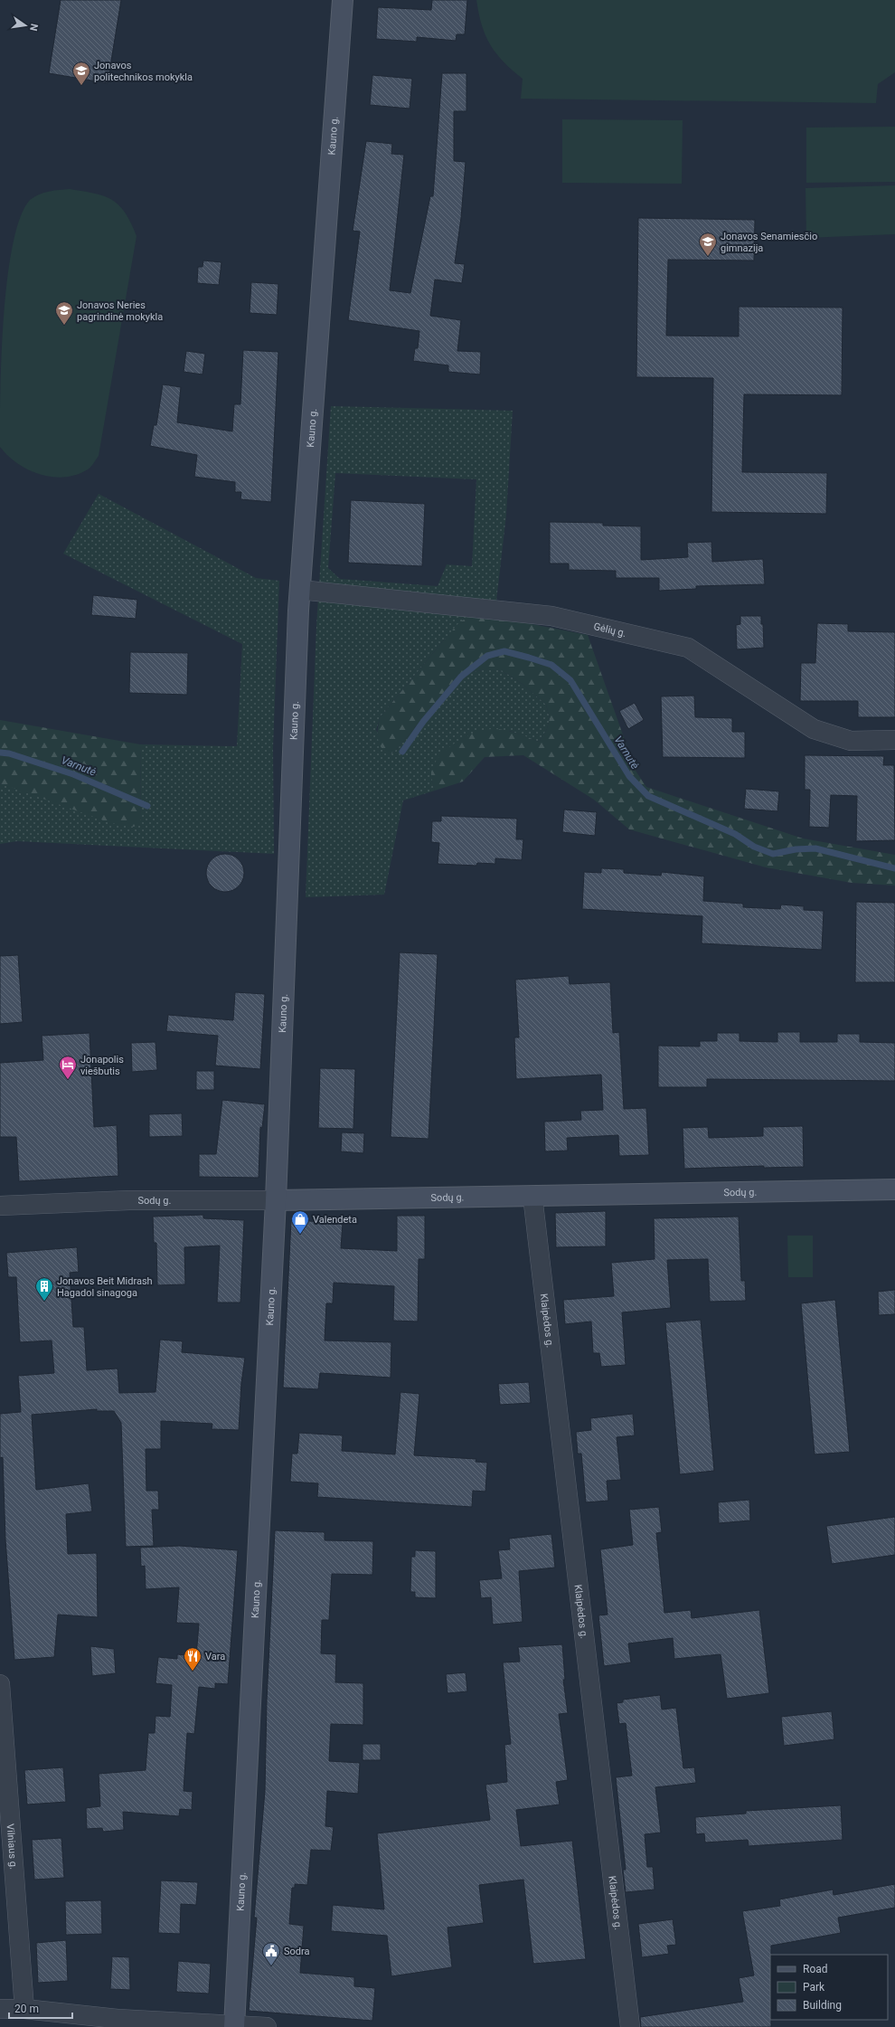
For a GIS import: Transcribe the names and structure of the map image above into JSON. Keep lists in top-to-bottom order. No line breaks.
{"streets":{"main road":["Kauno g.","Sodų g."],"street":["Gėlių g.","Klaipėdos g.","Vilniaus g."]},"crossings":[["Kauno g.","Gėlių g."],["Kauno g.","Sodų g."],["Sodų g.","Klaipėdos g."]],"water":["Varnutė"],"places":{"school or university":["Jonavos politechnikos mokykla","Jonavos Senamiesčio gimnazija","Jonavos Neries pagrindinė mokykla"],"hotel":["Jonapolis viešbutis"],"shop":["Valendeta"],"building":["Jonavos Beit Midrash Hagadol sinagoga"],"restaurant":["Vara"],"public building":["Sodra"]},"legend":["Road","Park","Building"],"scale_bar":"20 m","north":"right"}
